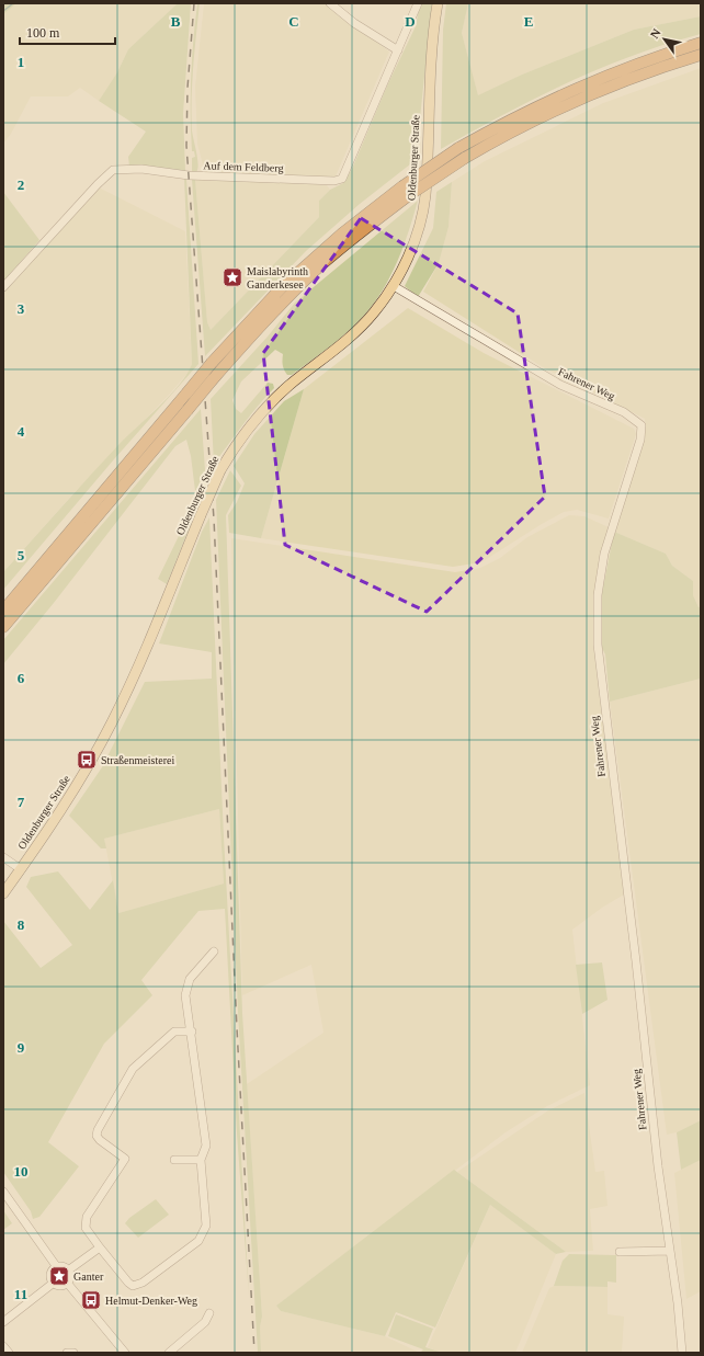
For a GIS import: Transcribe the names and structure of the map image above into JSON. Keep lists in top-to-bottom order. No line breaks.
{"streets":{"main road":["Oldenburger Straße"],"street":["Auf dem Feldberg","Fahrener Weg"]},"crossings":[["Oldenburger Straße","Fahrener Weg"]],"places":{"place":["Maislabyrinth Ganderkesee","Ganter"],"bus stop":["Straßenmeisterei","Helmut-Denker-Weg"]},"scale_bar":"100 m","north":"top left","grid":{"columns":["B","C","D","E"],"rows":["1","2","3","4","5","6","7","8","9","10","11"]}}
